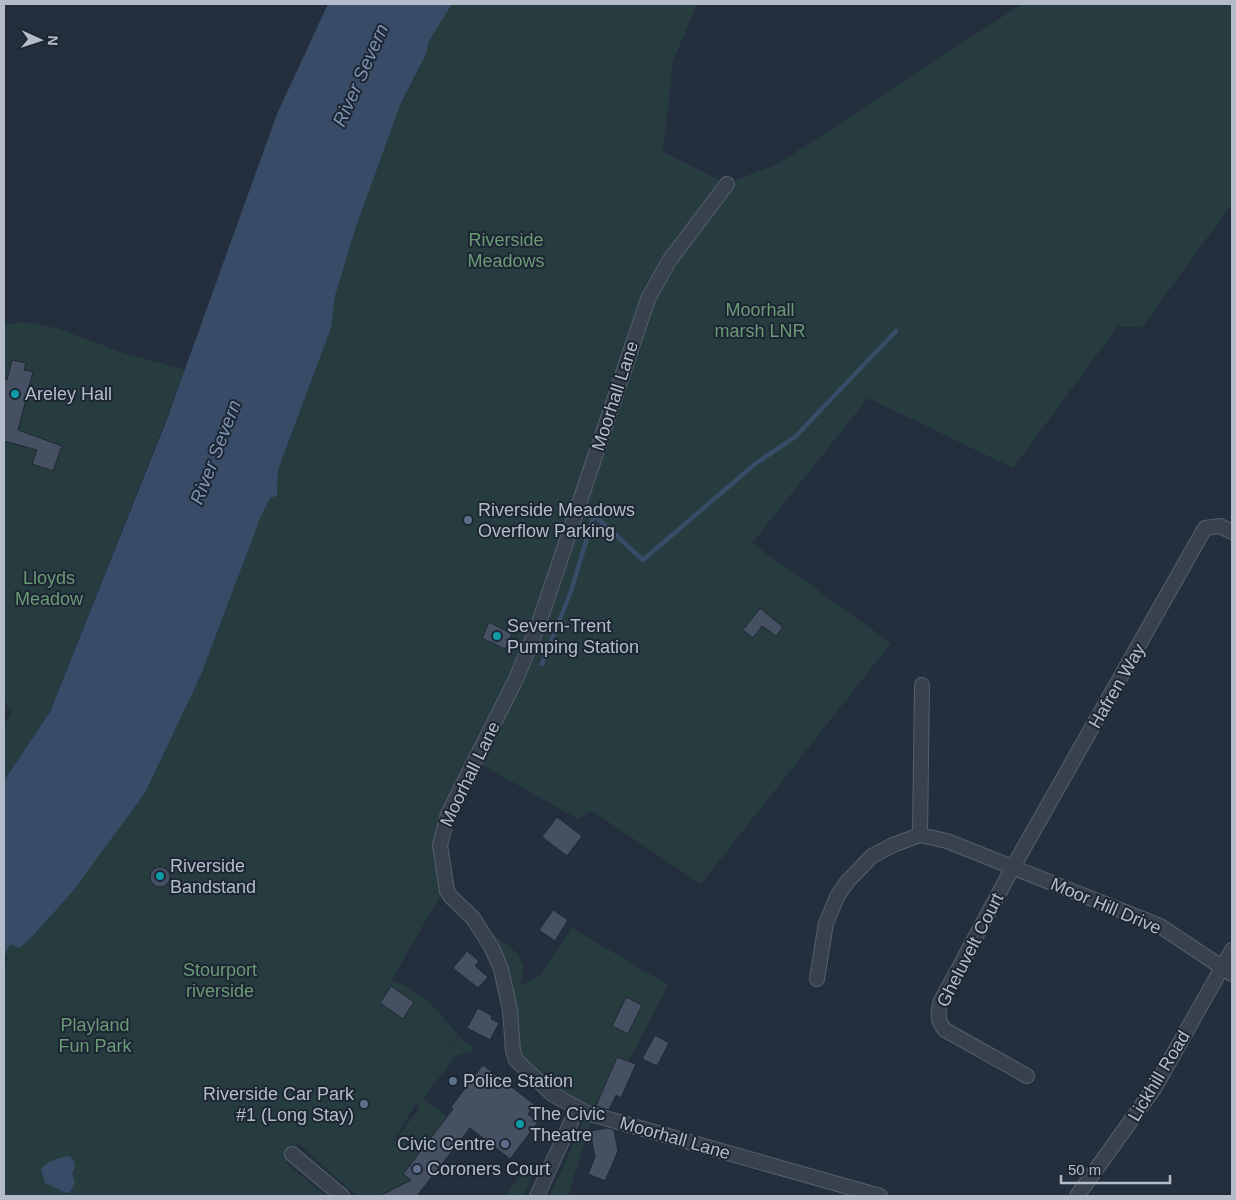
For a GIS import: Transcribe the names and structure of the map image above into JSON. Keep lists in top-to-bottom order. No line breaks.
{"streets":{"street":["Moorhall Lane","Hafren Way","Moor Hill Drive","Gheluvelt Court","Lickhill Road"]},"crossings":[["Hafren Way","Moor Hill Drive"],["Hafren Way","Gheluvelt Court"],["Moor Hill Drive","Gheluvelt Court"],["Moor Hill Drive","Lickhill Road"]],"water":["River Severn"],"parks":["Riverside Meadows","Moorhall marsh LNR","Lloyds Meadow","Stourport riverside","Playland Fun Park"],"places":["Areley Hall","Riverside Meadows Overflow Parking","Severn-Trent Pumping Station","Riverside Bandstand","Police Station","Riverside Car Park #1 (Long Stay)","The Civic Theatre","Civic Centre","Coroners Court"],"scale_bar":"50 m","north":"right"}
